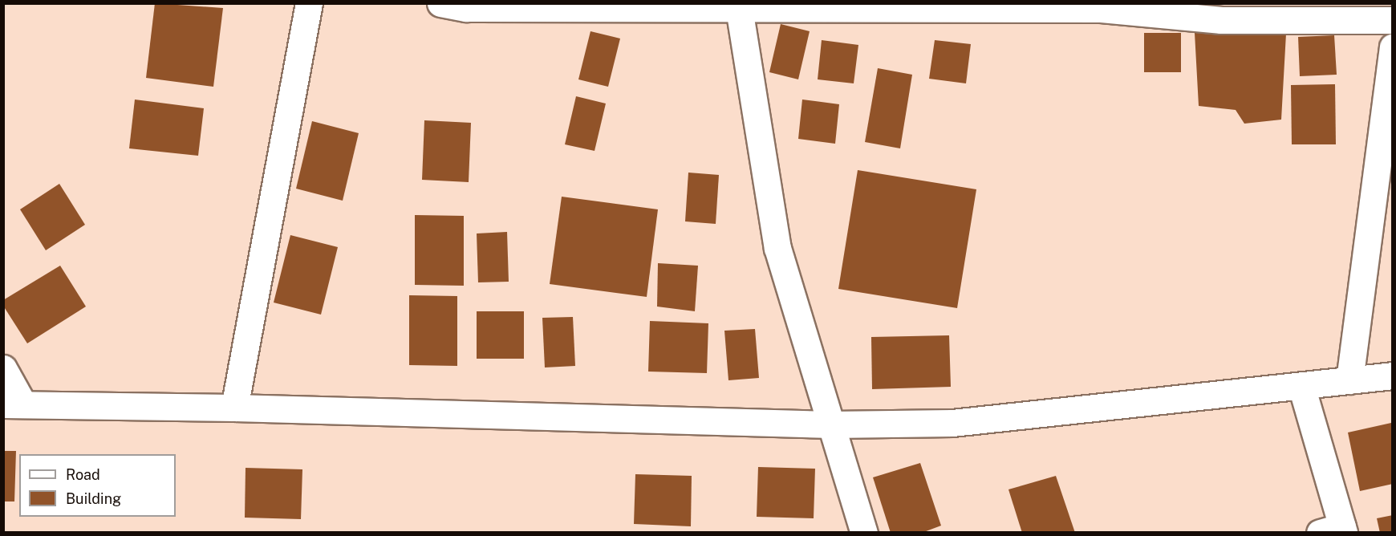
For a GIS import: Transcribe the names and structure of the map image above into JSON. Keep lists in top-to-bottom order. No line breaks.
{"legend":["Road","Building"]}
